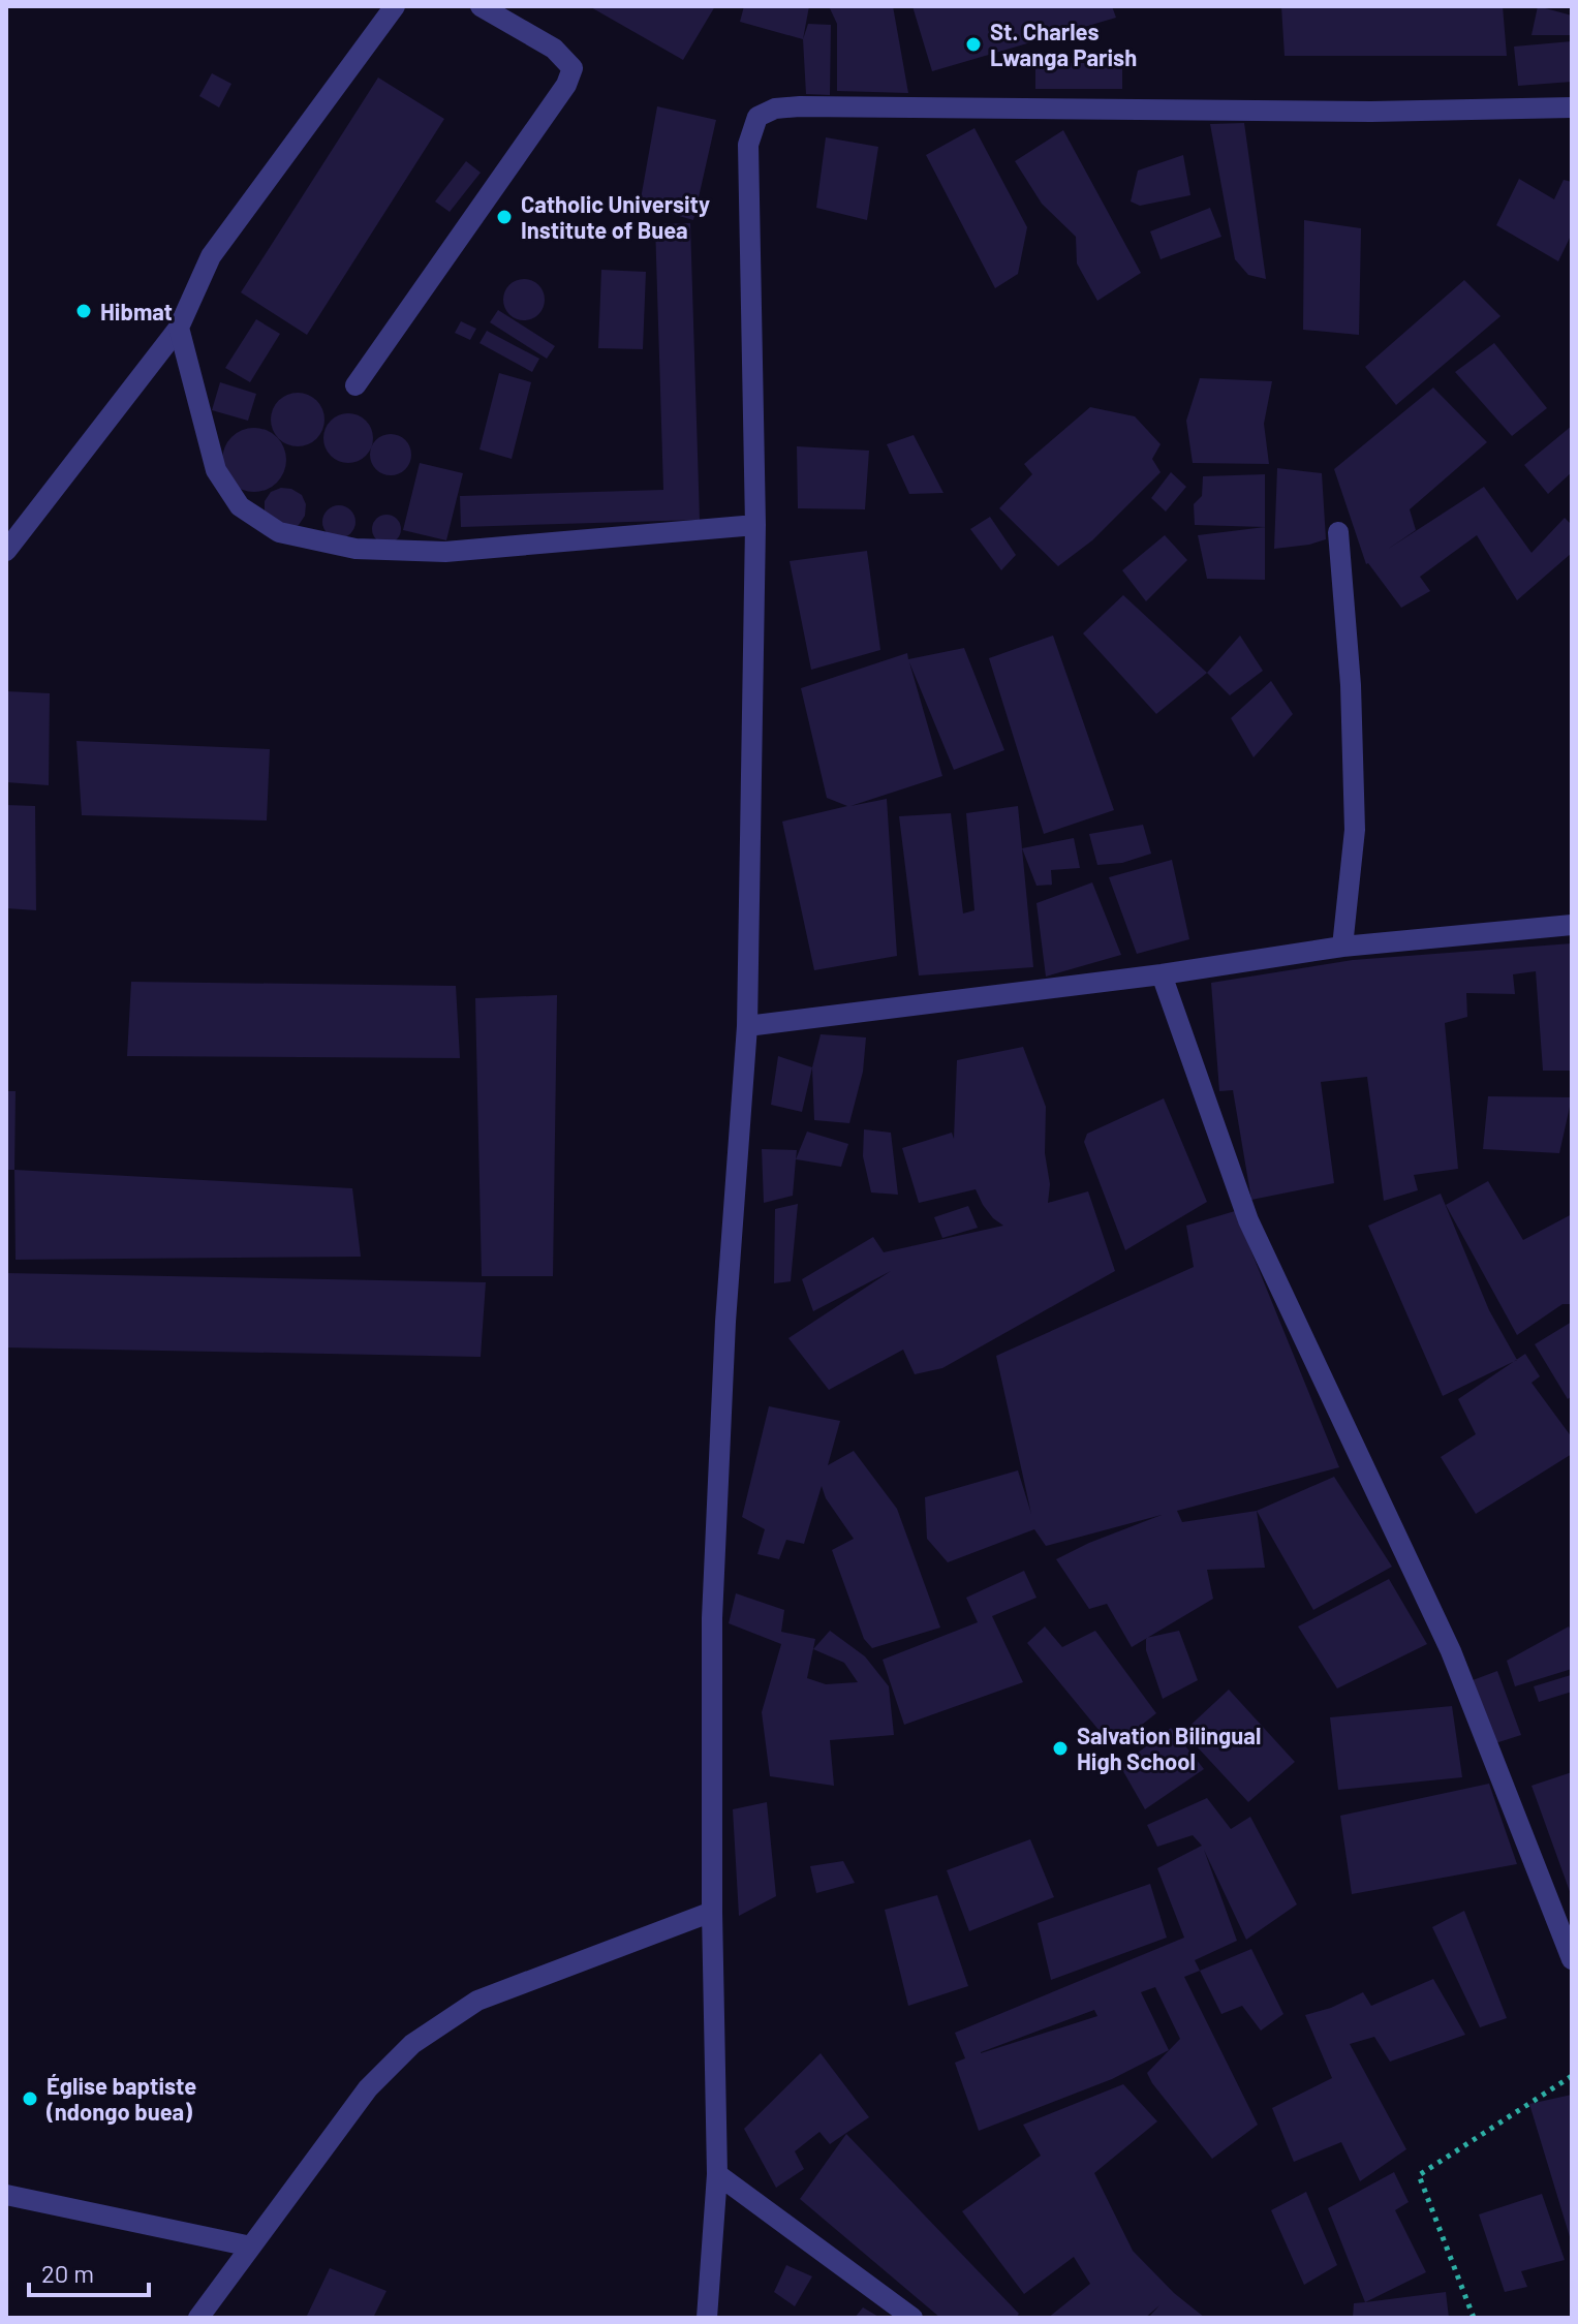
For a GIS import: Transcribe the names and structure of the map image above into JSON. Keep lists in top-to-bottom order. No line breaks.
{"places":["St. Charles Lwanga Parish","Catholic University Institute of Buea","Hibmat","Salvation Bilingual High School","Église baptiste (ndongo buea)"],"scale_bar":"20 m"}
